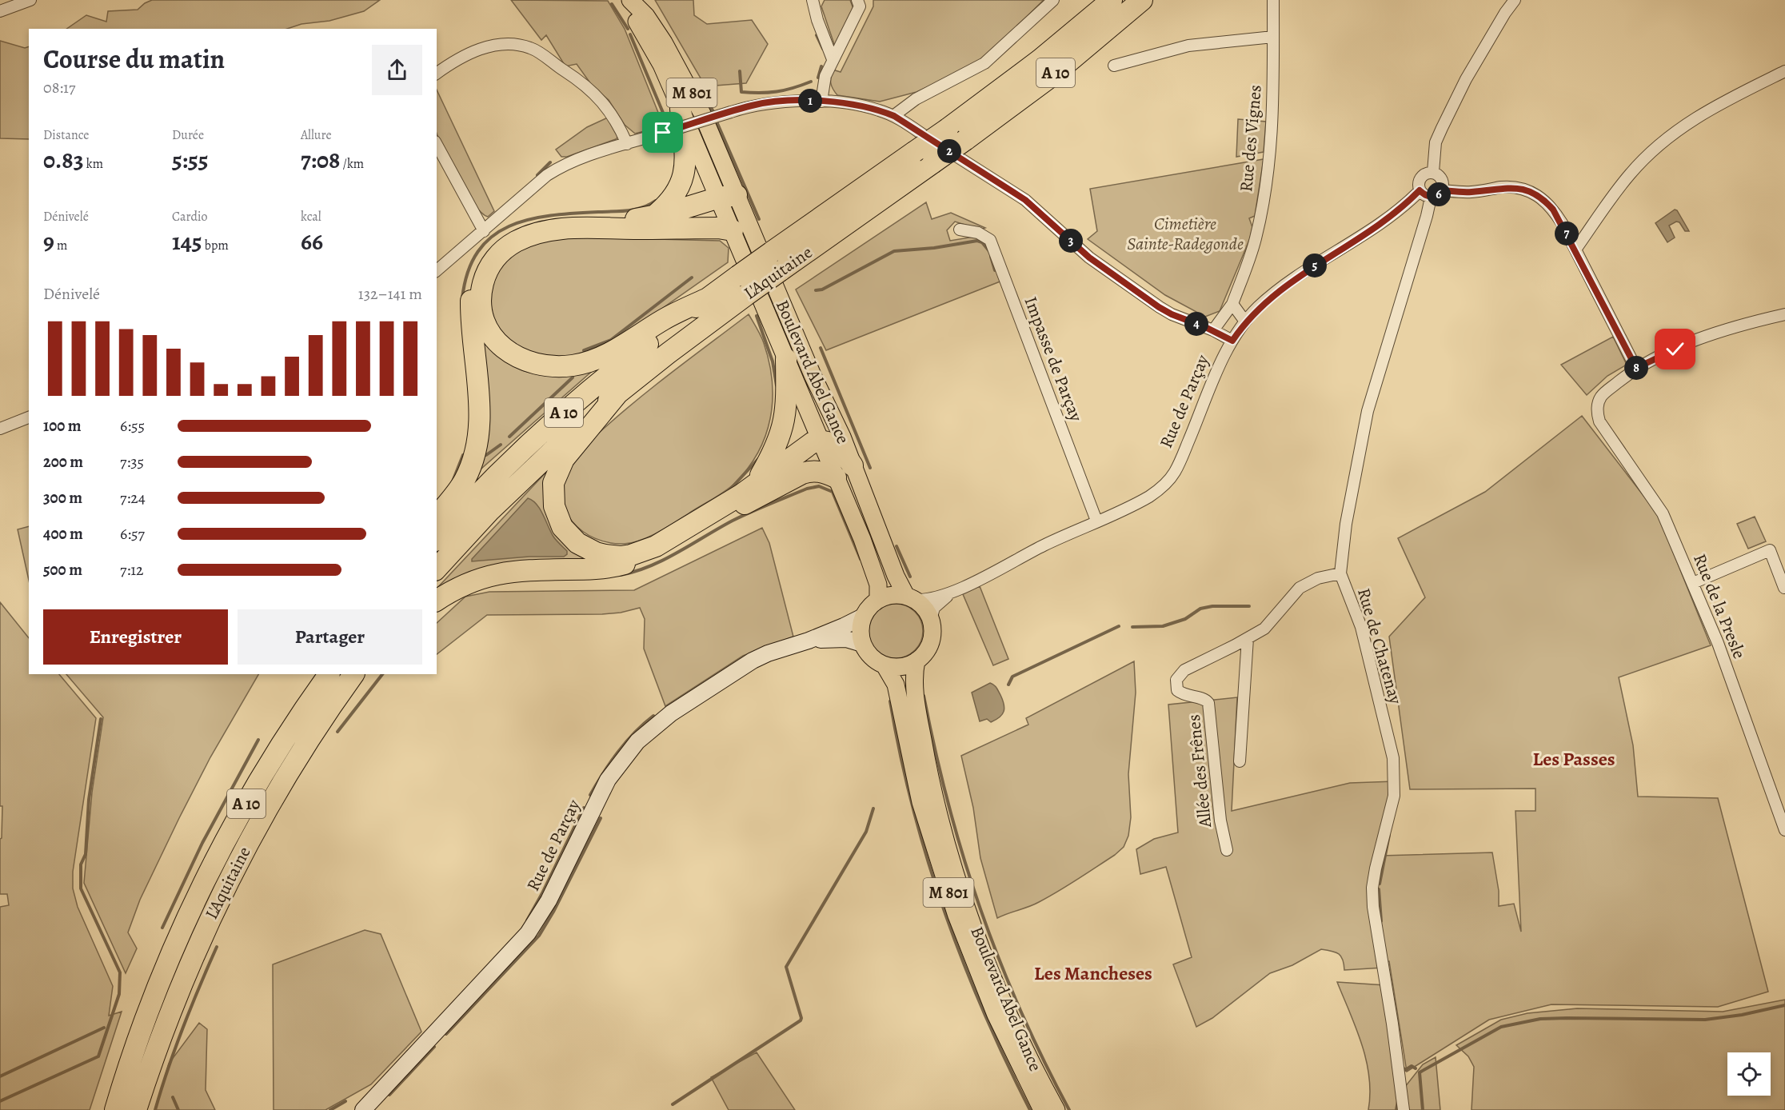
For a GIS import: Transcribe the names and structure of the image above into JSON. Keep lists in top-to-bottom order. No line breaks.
{"streets":{"highway":["A 10","L'Aquitaine"],"main road":["M 801","Boulevard Abel Gance"],"street":["Rue des Vignes","Impasse de Parçay","Rue de Parçay","Rue de la Presle","Rue de Chatenay","Allée des Frênes"]},"crossings":[["M 801","Boulevard Abel Gance"],["M 801","Rue de Parçay"],["Impasse de Parçay","Rue de Parçay"],["Boulevard Abel Gance","Rue de Parçay"],["Rue de Parçay","Rue de Chatenay"],["Rue de Chatenay","Allée des Frênes"]],"districts":["Les Passes","Les Mancheses"],"parks":["Cimetière Sainte-Radegonde"],"page":{"heading":["Course du matin","08:17"],"pins":["1","2","6","7","3","5","4","8"],"stats":[["Distance","0.83 km"],["Durée","5:55"],["Allure","7:08 /km"],["Dénivelé","9 m"],["Cardio","145 bpm"],["kcal","66"]],"chart":["Dénivelé","132–141 m"],"list":[{"name":"100 m","note":"6:55"},{"name":"200 m","note":"7:35"},{"name":"300 m","note":"7:24"},{"name":"400 m","note":"6:57"},{"name":"500 m","note":"7:12"}],"buttons":["Enregistrer","Partager"]}}
